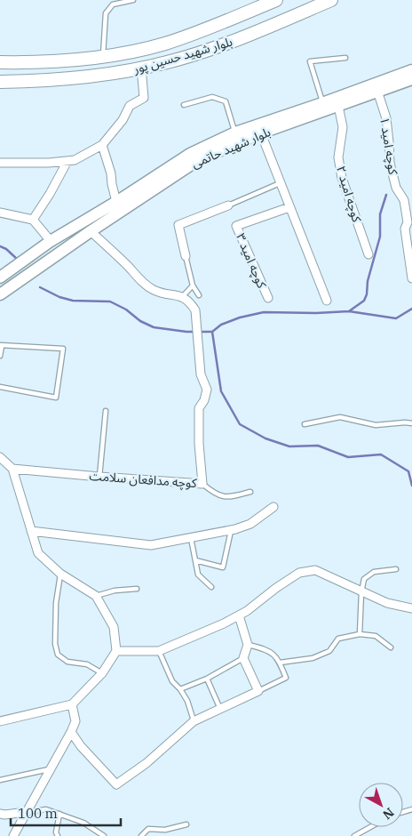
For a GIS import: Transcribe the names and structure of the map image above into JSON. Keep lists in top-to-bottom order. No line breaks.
{"streets":{"main road":["بلوار شهيد حسین پور","بلوار شهید حاتمی"],"street":["کوچه امید ۱","کوچه امید ۲","کوچه امید ۳","کوچه مدافعان سلامت"]},"crossings":[["کوچه امید ۱","بلوار شهید حاتمی"],["بلوار شهید حاتمی","کوچه امید ۲"]],"scale_bar":"100 m","north":"bottom right"}
